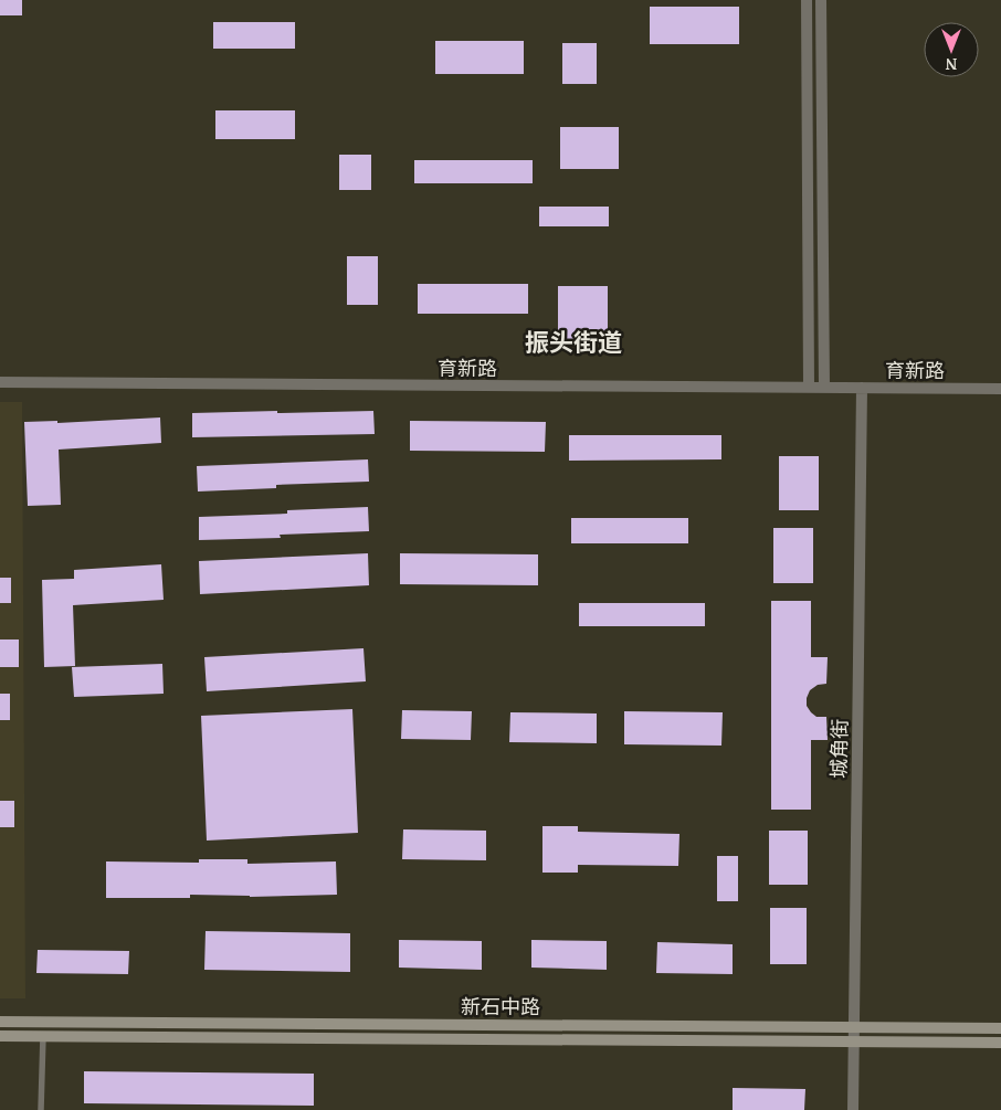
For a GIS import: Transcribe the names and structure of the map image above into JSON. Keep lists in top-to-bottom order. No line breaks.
{"streets":{"main road":["新石中路"],"street":["育新路","城角街"]},"crossings":[["育新路","城角街"],["城角街","新石中路"]],"districts":["振头街道"],"north":"bottom"}
